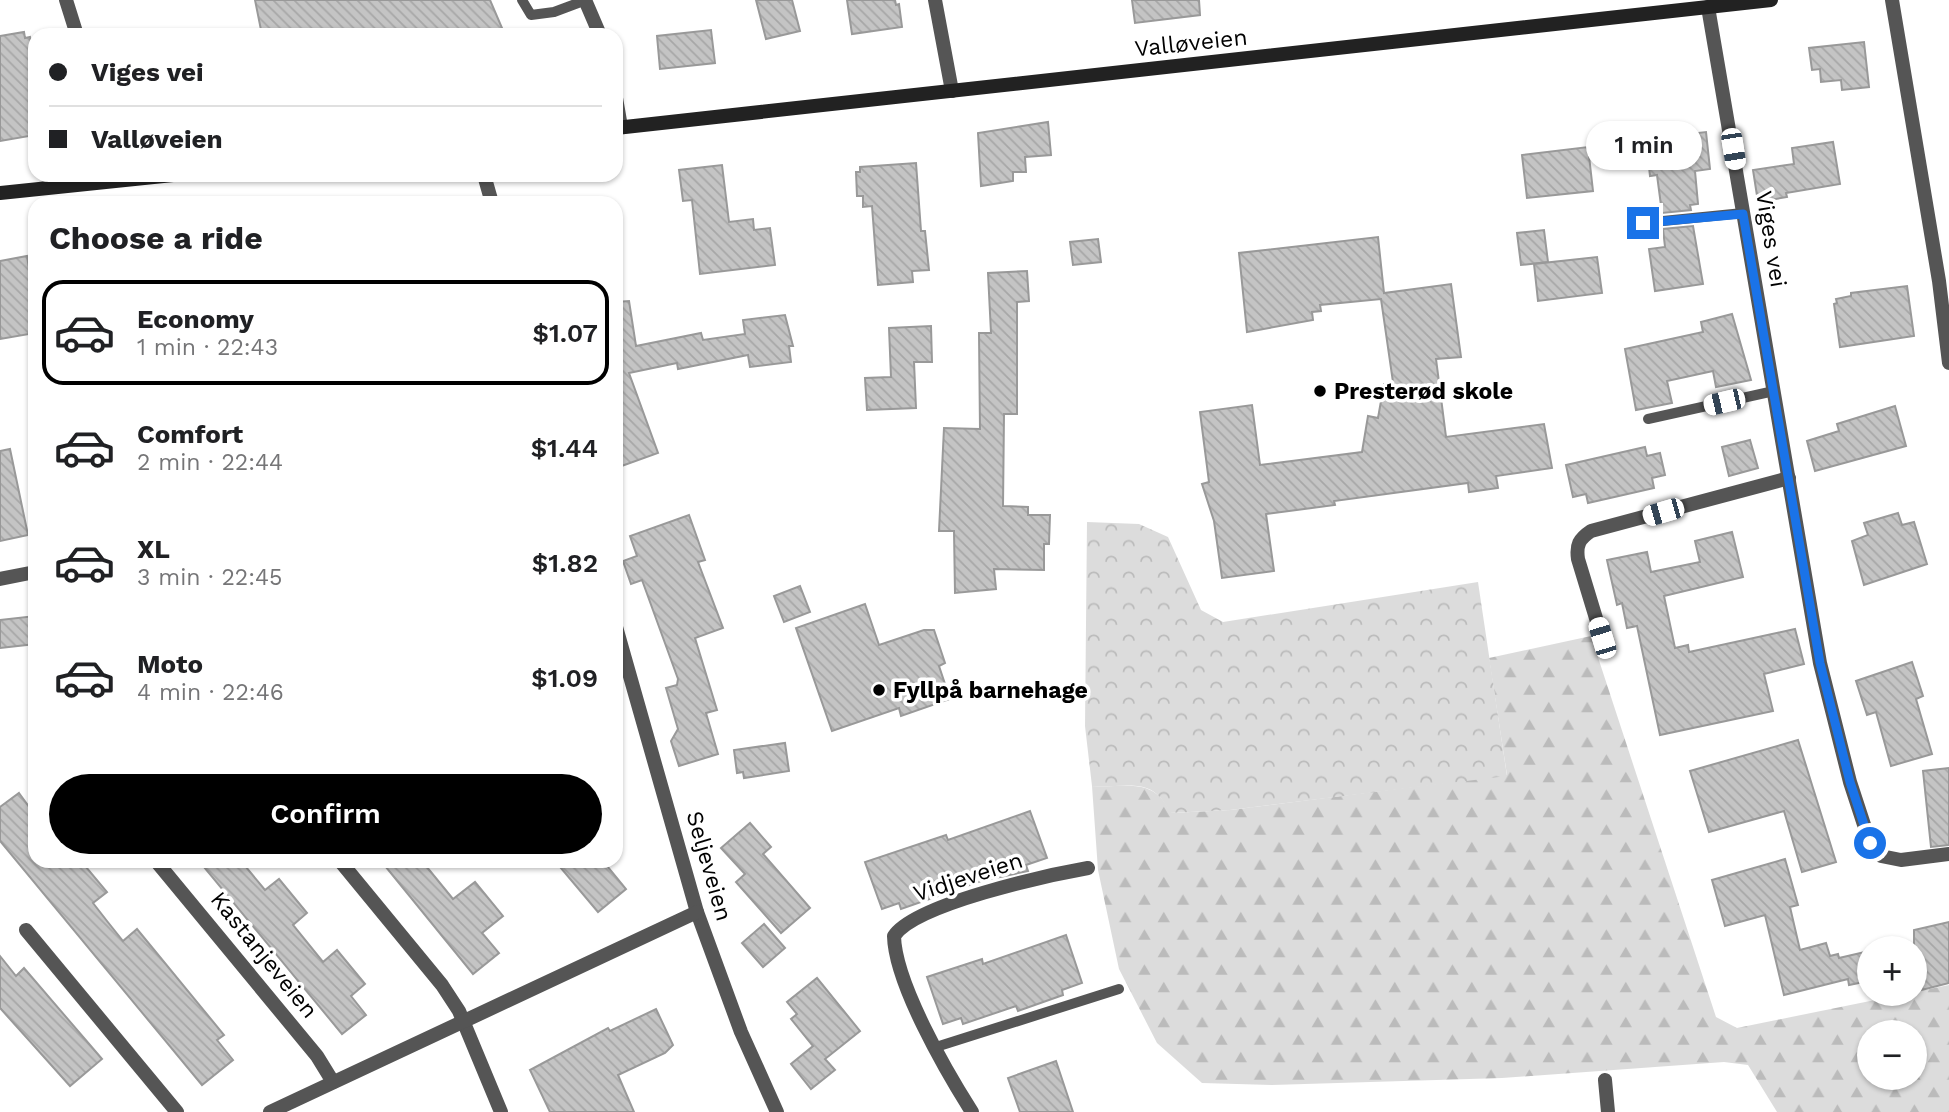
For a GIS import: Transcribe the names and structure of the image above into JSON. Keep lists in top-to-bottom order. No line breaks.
{"streets":{"main road":["Valløveien"],"street":["Viges vei","Seljeveien","Vidjeveien","Kastanjeveien"]},"crossings":[["Valløveien","Viges vei"]],"places":["Presterød skole","Fyllpå barnehage"],"page":{"banner":["Viges vei","Valløveien"],"bubble":"1 min","heading":"Choose a ride","list":[{"name":"Economy","note":"1 min · 22:43","value":"$1.07"},{"name":"Comfort","note":"2 min · 22:44","value":"$1.44"},{"name":"XL","note":"3 min · 22:45","value":"$1.82"},{"name":"Moto","note":"4 min · 22:46","value":"$1.09"}],"buttons":"Confirm","map_buttons":["+","−"]}}
